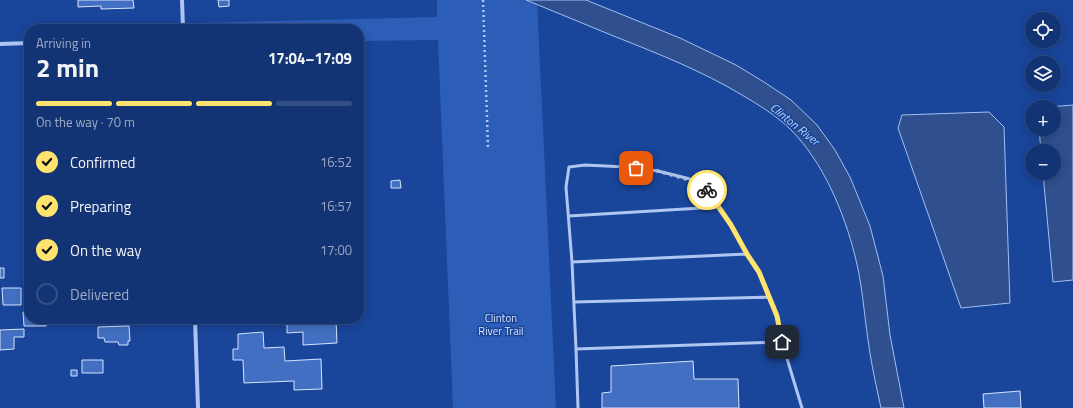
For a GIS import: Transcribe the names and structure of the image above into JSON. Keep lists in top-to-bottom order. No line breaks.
{"water":["Clinton River"],"parks":["Clinton River Trail"],"page":{"map_buttons":["+","−"],"heading":["2 min","Arriving in","17:04–17:09"],"bar":"On the way · 70 m","list":[["Confirmed","16:52"],["Preparing","16:57"],["On the way","17:00"],"Delivered"]}}
